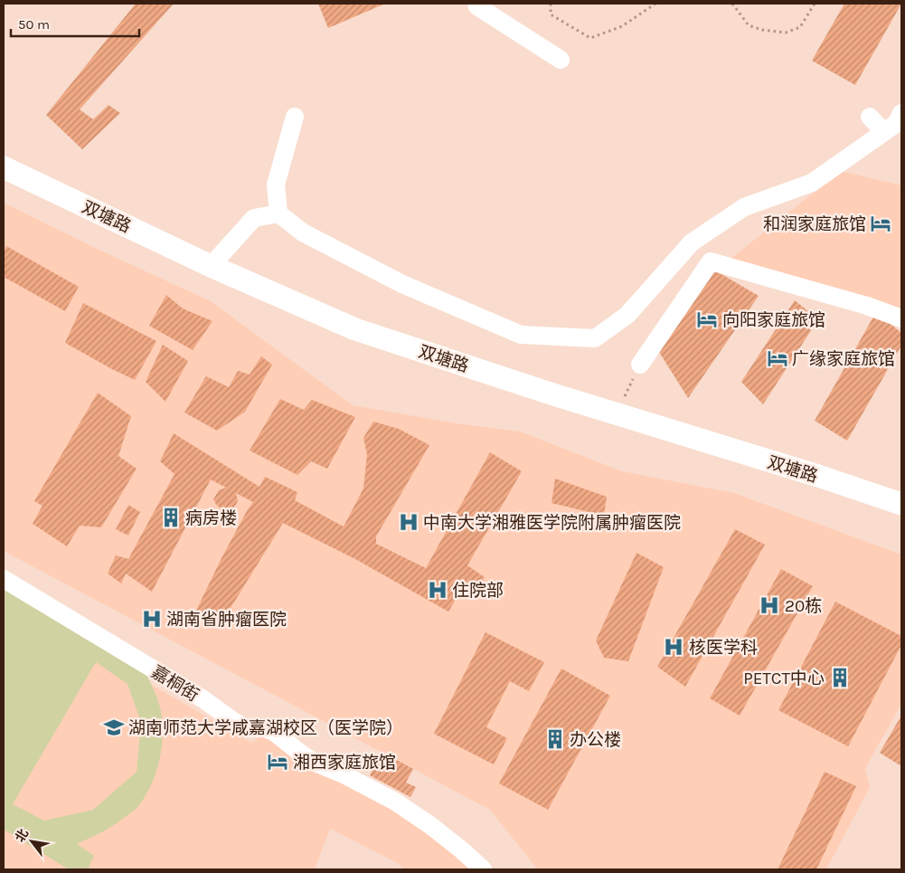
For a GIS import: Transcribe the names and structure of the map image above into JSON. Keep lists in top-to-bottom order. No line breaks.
{"streets":{"street":["双塘路","嘉桐街"]},"places":{"hotel":["和润家庭旅馆","向阳家庭旅馆","广缘家庭旅馆","湘西家庭旅馆"],"building":["病房楼","PETCT中心","办公楼"],"hospital":["中南大学湘雅医学院附属肿瘤医院","住院部","20栋","湖南省肿瘤医院","核医学科"],"school or university":["湖南师范大学咸嘉湖校区（医学院）"]},"scale_bar":"50 m","north":"top left"}
